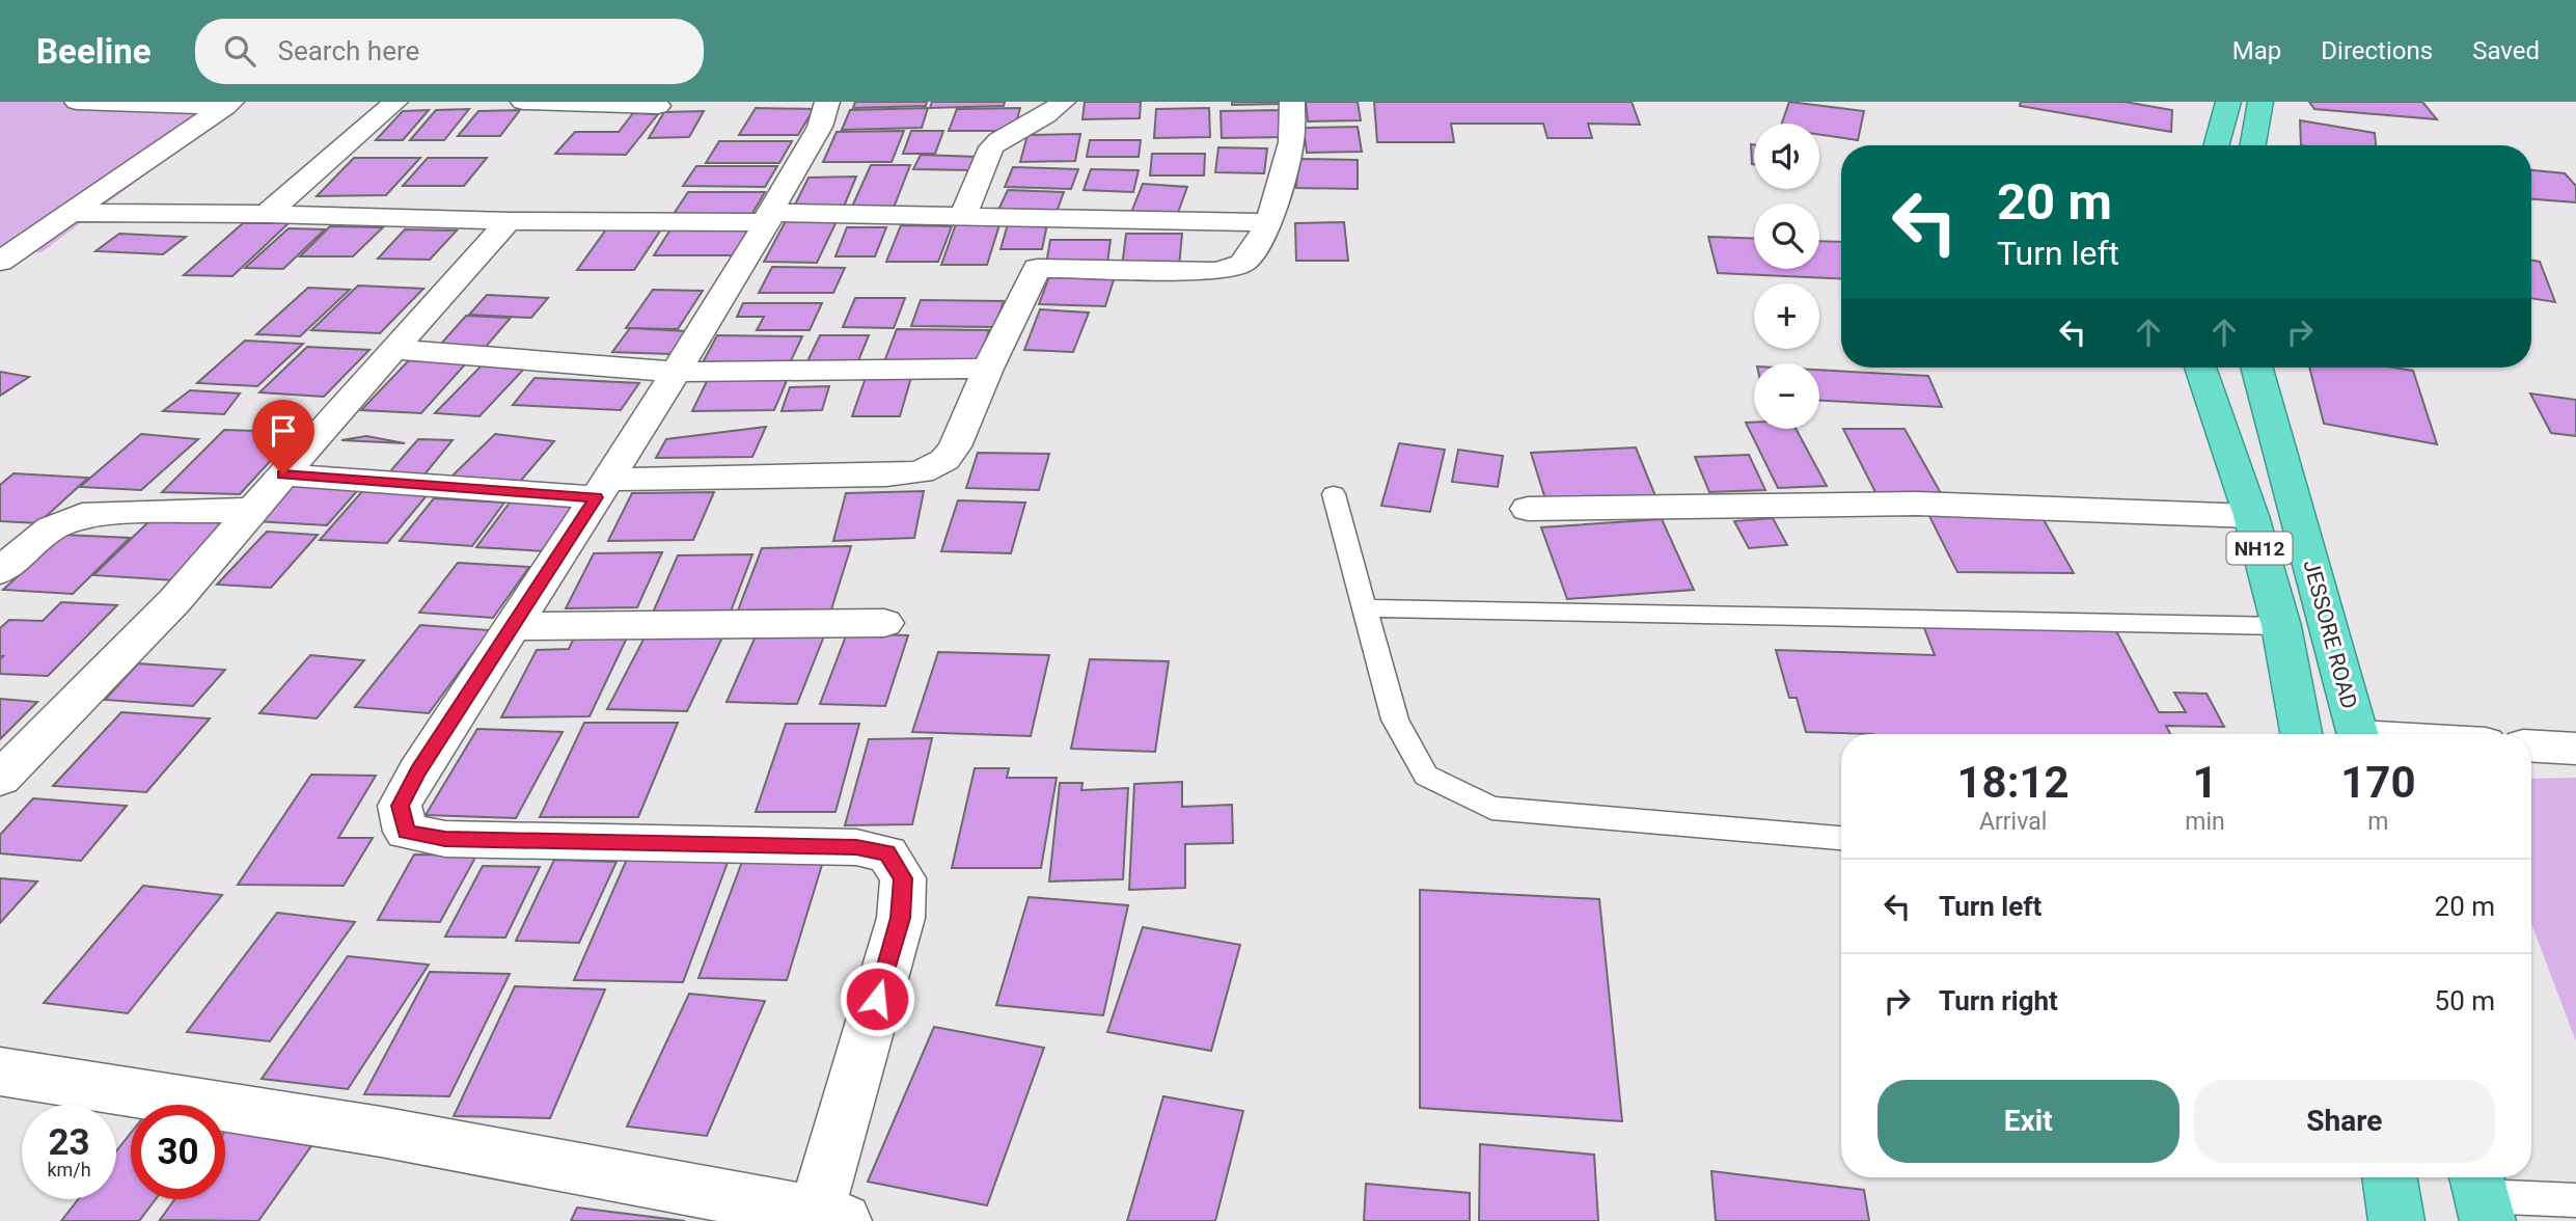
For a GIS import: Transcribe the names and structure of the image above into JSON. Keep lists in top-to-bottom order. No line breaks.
{"streets":{"highway":["NH12","JESSORE ROAD"]},"page":{"header":"Beeline","search":"Search here","nav":["Map","Directions","Saved"],"map_buttons":["+","−"],"turn":["20 m","Turn left"],"eta":["18:12","Arrival","1","min","170","m"],"list":[{"name":"Turn left","value":"20 m"},{"name":"Turn right","value":"50 m"}],"buttons":["Exit","Share"],"speed":"23 km/h","limit":"30"}}
